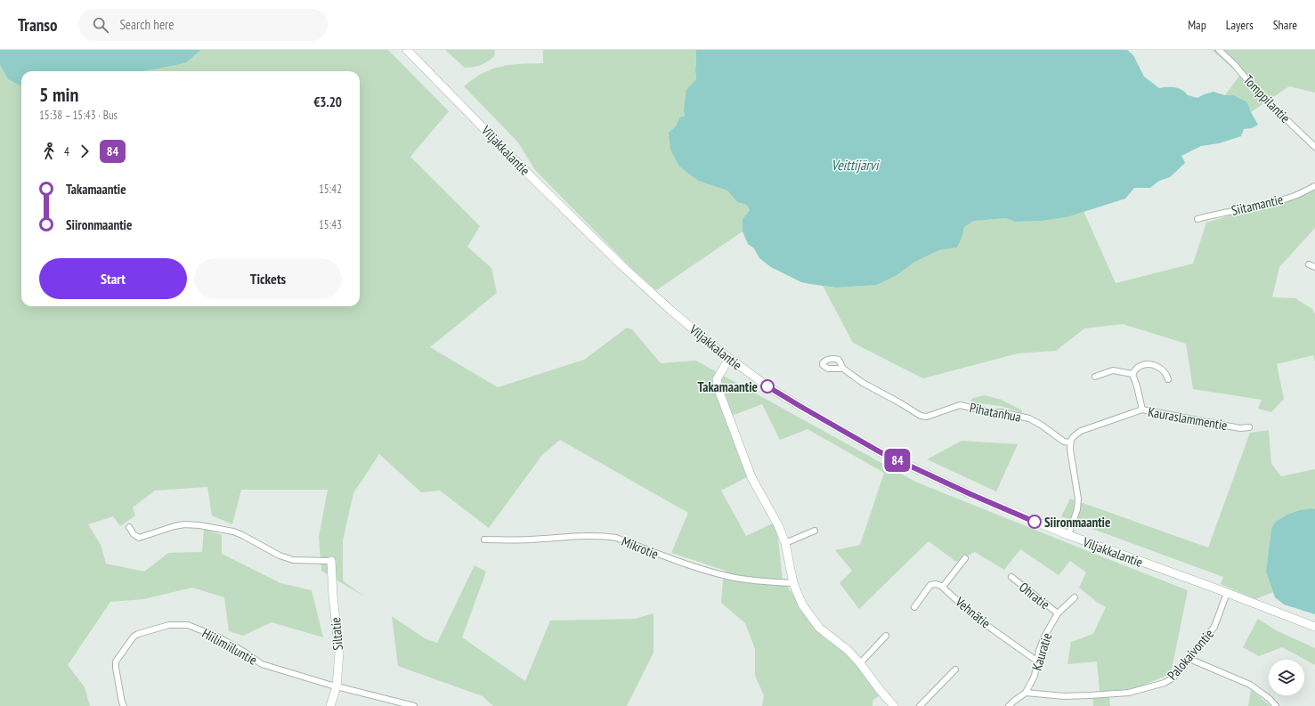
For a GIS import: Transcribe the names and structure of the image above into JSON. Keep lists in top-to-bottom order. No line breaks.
{"streets":{"street":["Tomppilantie","Viljakkalantie","Siitamantie","Pihatanhua","Kauraslammentie","Mikrotie","Ohratie","Vehnätie","Siltatie","Hiilimiiluntie","Kauratie","Palokaivontie"]},"crossings":[["Viljakkalantie","Palokaivontie"],["Pihatanhua","Kauraslammentie"],["Ohratie","Kauratie"],["Vehnätie","Kauratie"],["Siltatie","Hiilimiiluntie"],["Kauratie","Palokaivontie"]],"water":["Veittijärvi"],"places":["Takamaantie","Siironmaantie"],"lines":["bus line 84"],"page":{"header":"Transo","search":"Search here","nav":["Map","Layers","Share"],"on_map":"84","heading":["5 min","15:38 – 15:43 · Bus","€3.20"],"legs":["4","84"],"list":[{"name":"Takamaantie","value":"15:42"},{"name":"Siironmaantie","value":"15:43"}],"buttons":["Start","Tickets"]}}
